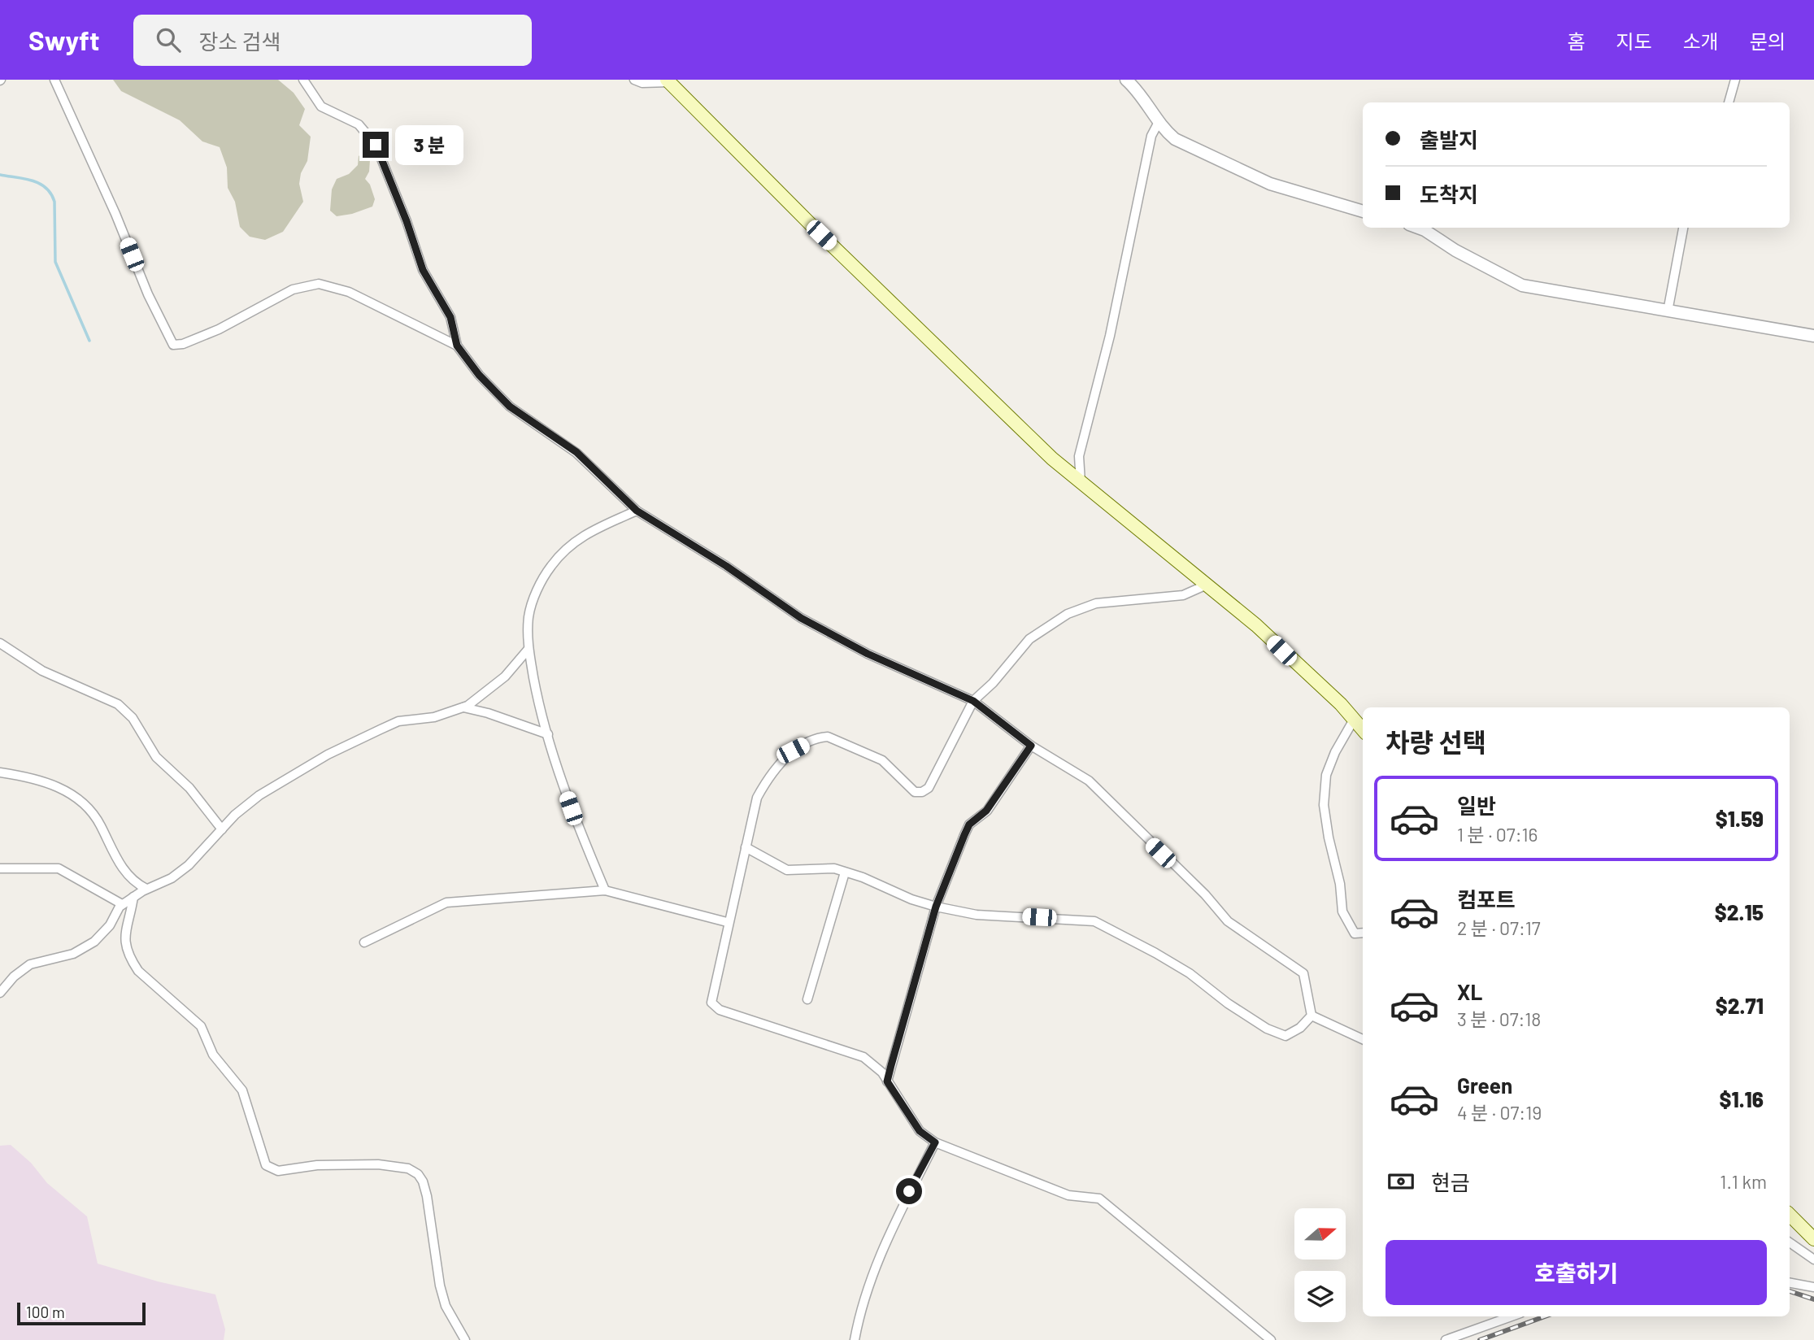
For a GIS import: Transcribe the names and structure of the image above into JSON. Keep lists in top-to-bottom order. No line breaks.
{"scale_bar":"100 m","north":"right","page":{"header":"Swyft","search":"장소 검색","nav":["홈","지도","소개","문의"],"banner":["출발지","도착지"],"bubble":"3 분","heading":"차량 선택","list":[{"name":"일반","note":"1 분 · 07:16","value":"$1.59"},{"name":"컴포트","note":"2 분 · 07:17","value":"$2.15"},{"name":"XL","note":"3 분 · 07:18","value":"$2.71"},{"name":"Green","note":"4 분 · 07:19","value":"$1.16"}],"pay":["현금","1.1 km"],"buttons":"호출하기","scale":"100 m"}}
